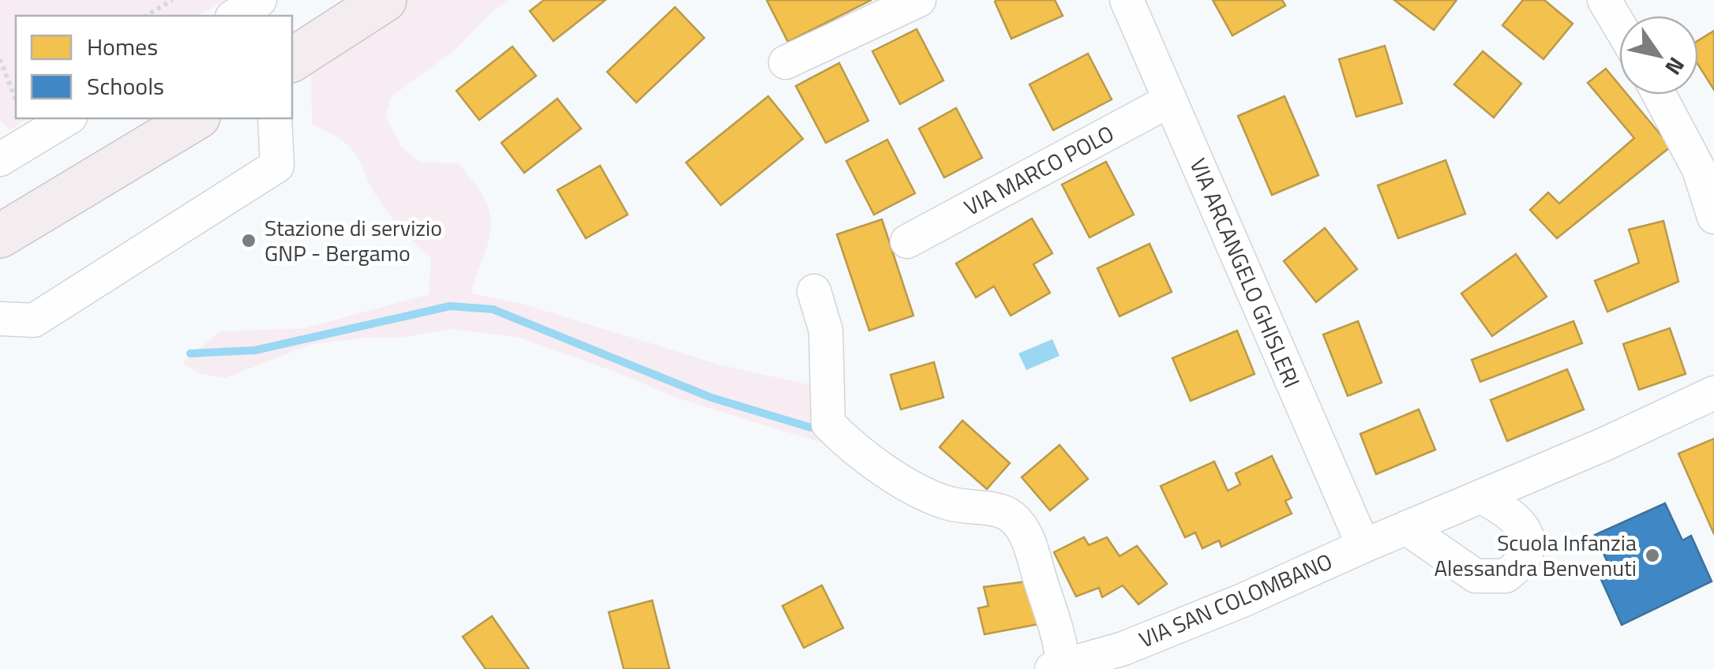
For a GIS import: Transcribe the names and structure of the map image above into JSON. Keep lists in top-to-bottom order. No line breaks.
{"streets":{"street":["VIA MARCO POLO","VIA ARCANGELO GHISLERI","VIA SAN COLOMBANO"]},"crossings":[["VIA MARCO POLO","VIA ARCANGELO GHISLERI"],["VIA ARCANGELO GHISLERI","VIA SAN COLOMBANO"]],"places":["Stazione di servizio GNP - Bergamo","Scuola Infanzia Alessandra Benvenuti"],"legend":["Homes","Schools"],"north":"bottom right"}
